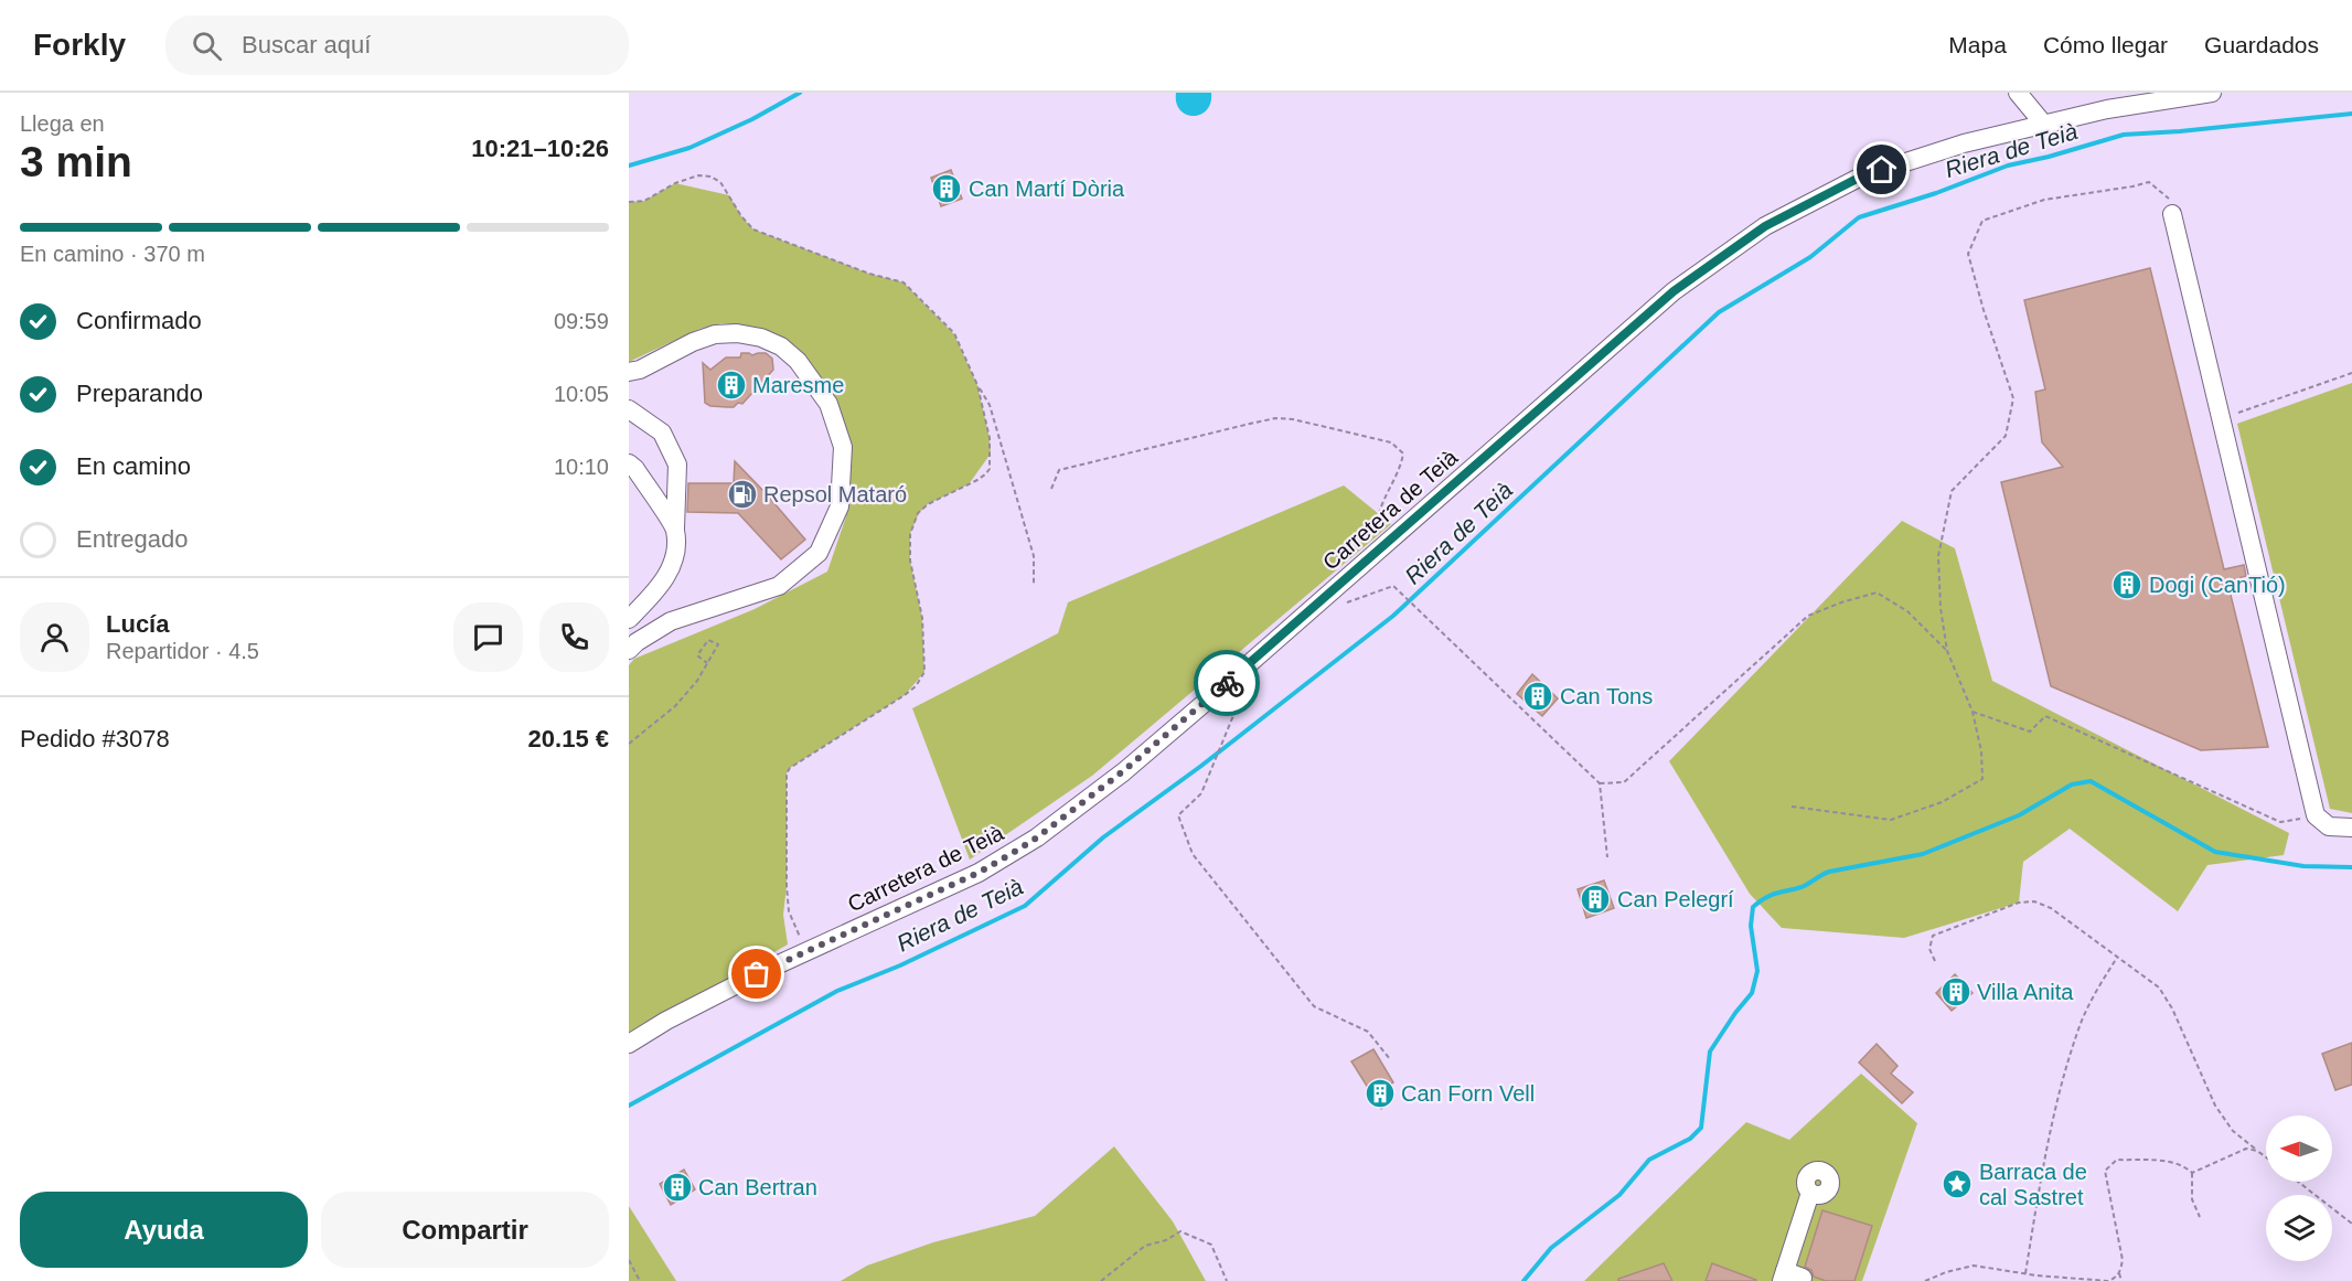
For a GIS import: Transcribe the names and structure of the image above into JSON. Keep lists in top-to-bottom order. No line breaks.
{"streets":{"street":["Carretera de Teià"]},"water":["Riera de Teià"],"places":{"building":["Can Martí Dòria","Maresme","Dogi (CanTió)","Can Tons","Can Pelegrí","Villa Anita","Can Forn Vell","Can Bertran"],"fuel station":["Repsol Mataró"],"place":["Barraca de cal Sastret"]},"north":"left","page":{"header":"Forkly","search":"Buscar aquí","nav":["Mapa","Cómo llegar","Guardados"],"heading":["3 min","Llega en","10:21–10:26"],"panel":["Lucía","Repartidor · 4.5","Pedido #3078","20.15 €"],"bar":"En camino · 370 m","list":[["Confirmado","09:59"],["Preparando","10:05"],["En camino","10:10"],"Entregado"],"buttons":["Ayuda","Compartir"]}}
